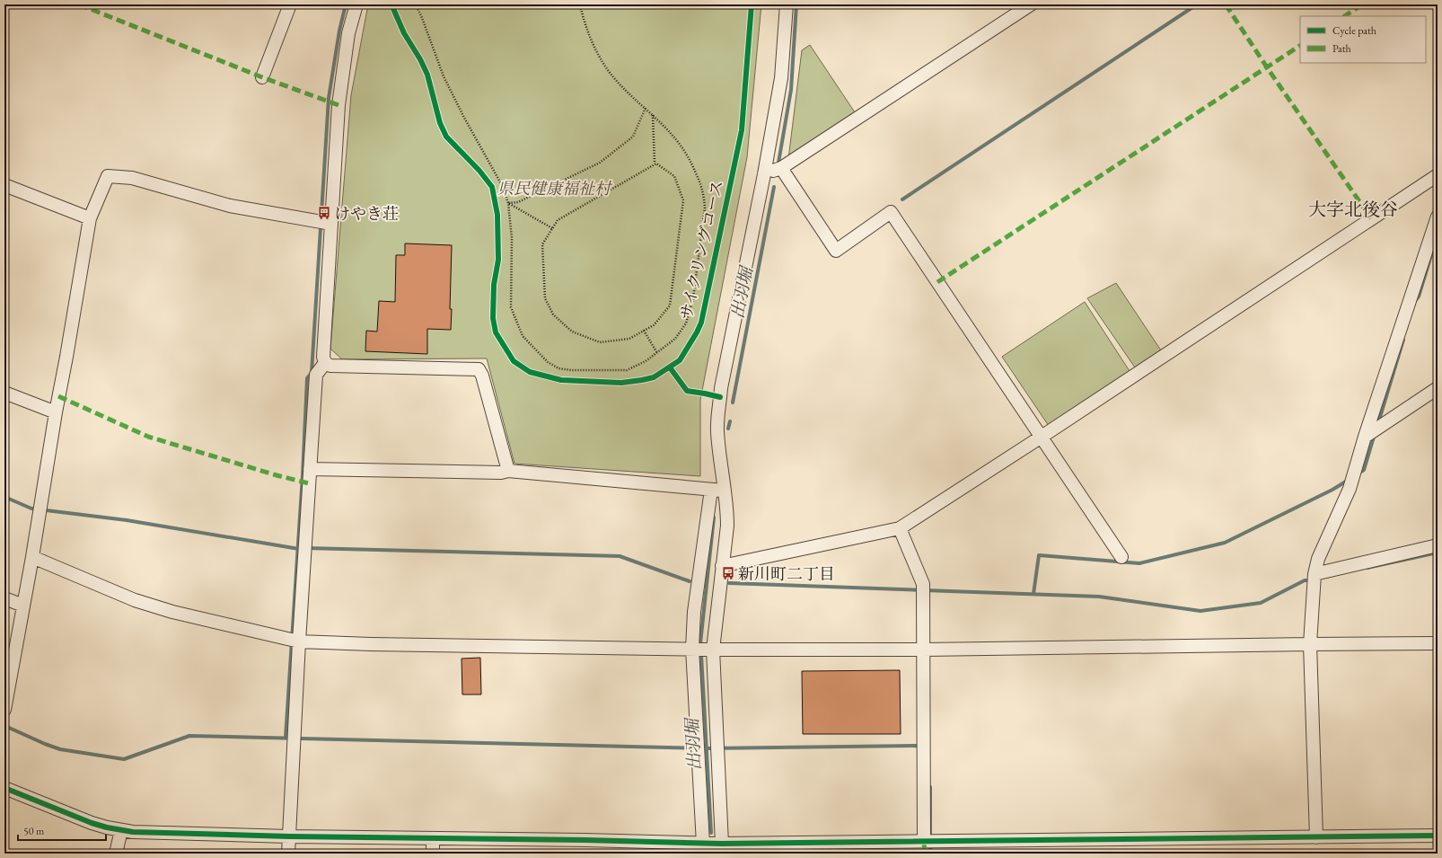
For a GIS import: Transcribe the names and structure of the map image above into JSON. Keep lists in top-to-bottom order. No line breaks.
{"streets":{"cycle path":["サイクリングコース"]},"districts":["大字北後谷"],"water":["出羽堀"],"parks":["県民健康福祉村"],"places":{"bus stop":["けやき荘","新川町二丁目"]},"legend":["Cycle path","Path"],"scale_bar":"50 m"}
